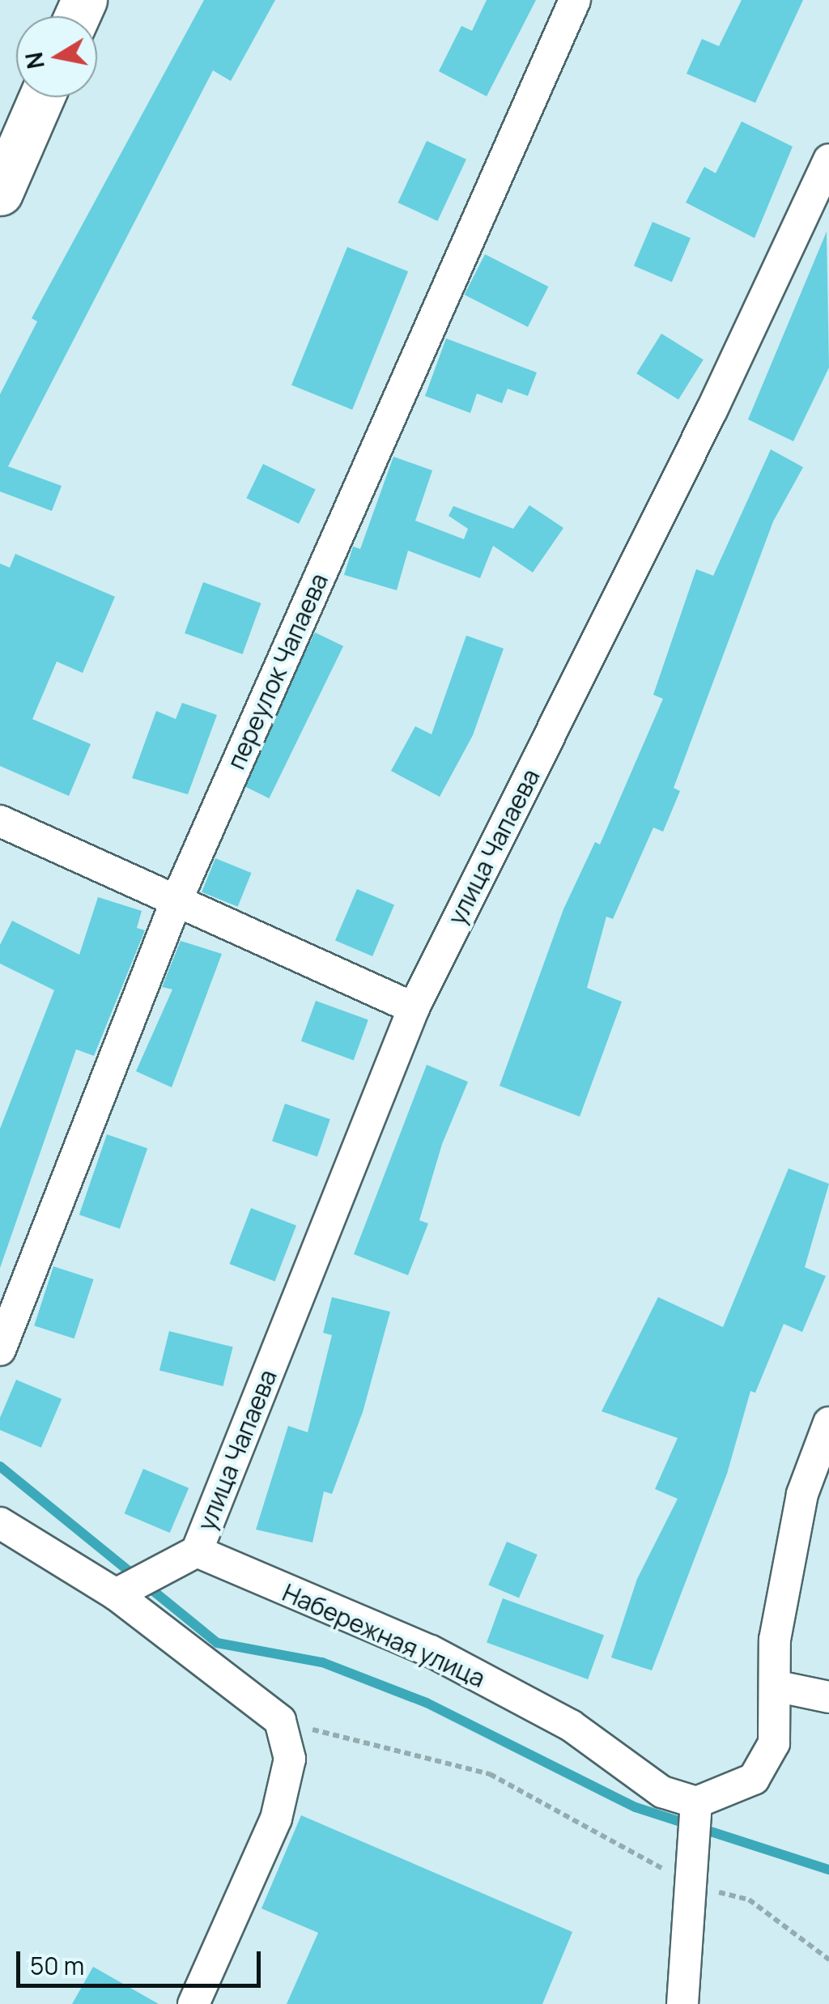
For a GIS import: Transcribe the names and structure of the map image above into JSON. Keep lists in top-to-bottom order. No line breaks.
{"streets":{"street":["переулок Чапаева","улица Чапаева","Набережная улица"]},"crossings":[["улица Чапаева","Набережная улица"]],"scale_bar":"50 m","north":"left"}
